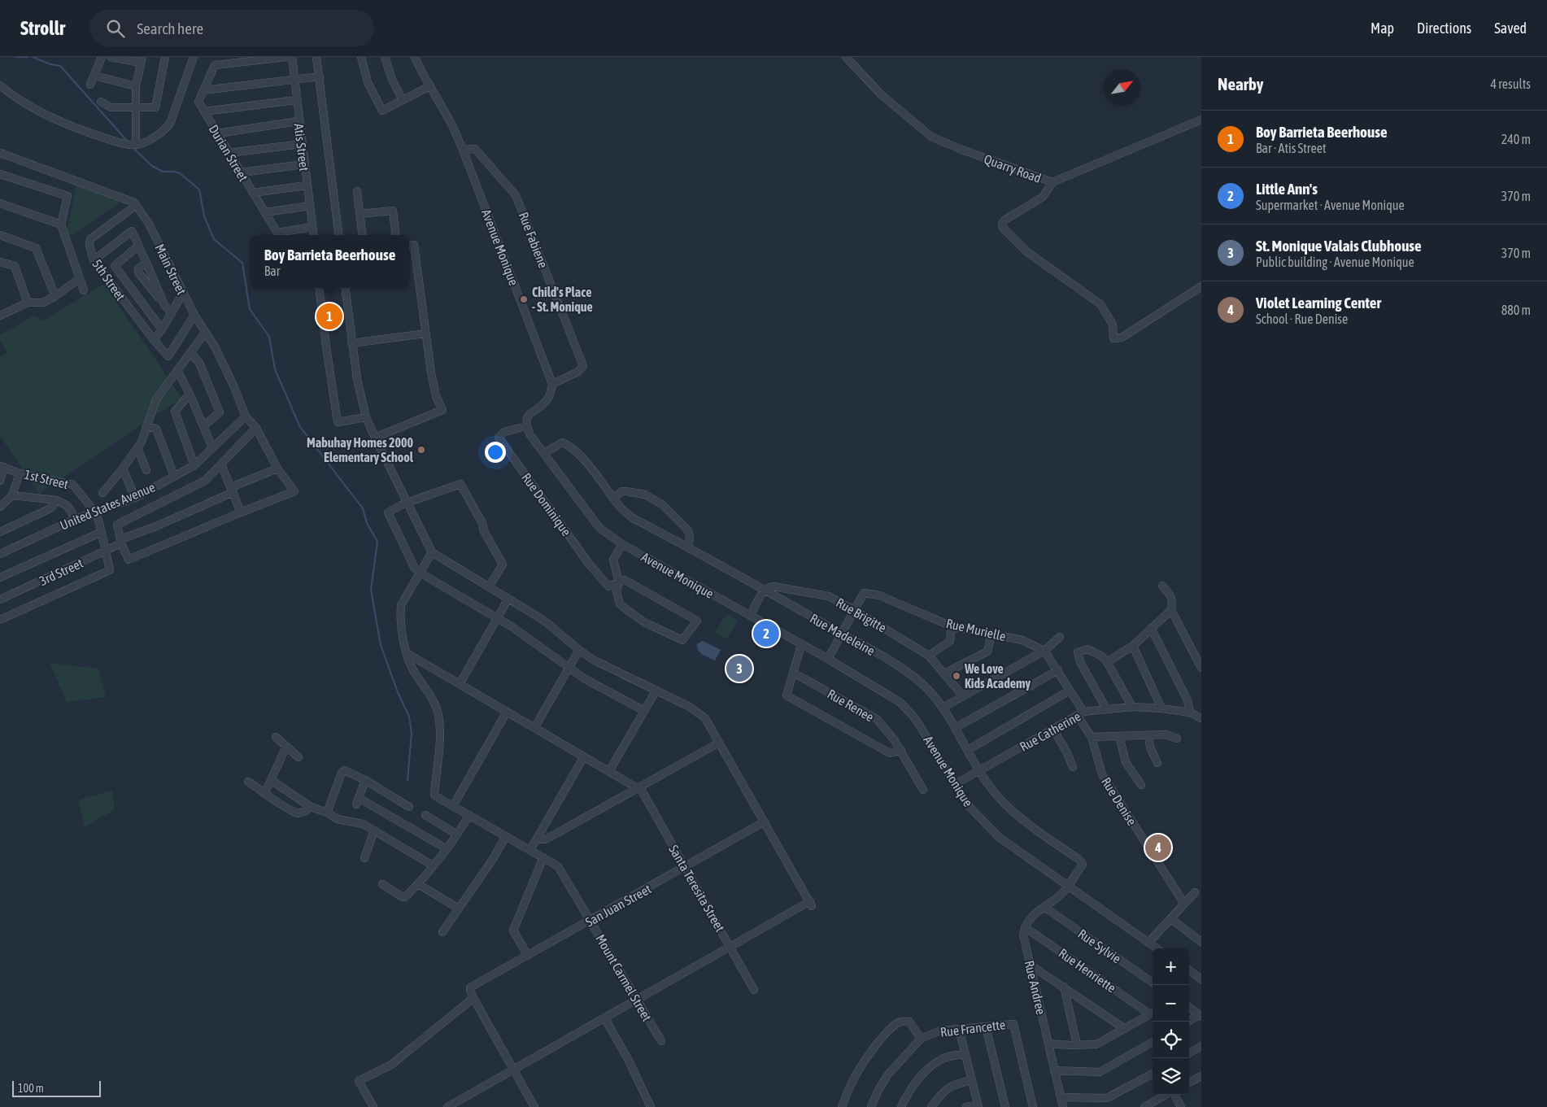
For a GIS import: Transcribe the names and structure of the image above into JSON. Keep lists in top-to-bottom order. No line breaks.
{"streets":{"street":["Atis Street","Durian Street","Quarry Road","Rue Fabiene","Avenue Monique","Main Street","5th Street","1st Street","Rue Dominique","United States Avenue","3rd Street","Rue Brigitte","Rue Murielle","Rue Madeleine","Rue Renee","Rue Catherine","Rue Denise","Santa Teresita Street","San Juan Street","Rue Sylvie","Rue Henriette","Mount Carmel Street","Rue Andree","Rue Francette"]},"crossings":[["Rue Fabiene","Avenue Monique"],["Avenue Monique","Rue Dominique"],["Avenue Monique","Rue Murielle"],["Avenue Monique","Rue Madeleine"],["Avenue Monique","Rue Catherine"],["Main Street","5th Street"],["Main Street","United States Avenue"],["1st Street","United States Avenue"],["1st Street","3rd Street"],["Rue Brigitte","Rue Murielle"],["Rue Brigitte","Rue Madeleine"],["Rue Murielle","Rue Madeleine"],["Rue Murielle","Rue Catherine"],["Rue Murielle","Rue Denise"],["Rue Madeleine","Rue Catherine"],["Rue Catherine","Rue Denise"],["Santa Teresita Street","San Juan Street"],["San Juan Street","Mount Carmel Street"],["Rue Henriette","Rue Andree"]],"places":["Child's Place - St. Monique","Mabuhay Homes 2000 Elementary School","We Love Kids Academy"],"scale_bar":"100 m","north":"top right","page":{"header":"Strollr","search":"Search here","nav":["Map","Directions","Saved"],"heading":["Nearby","4 results"],"list":[{"mark":"1","name":"Boy Barrieta Beerhouse","note":"Bar · Atis Street","value":"240 m"},{"mark":"2","name":"Little Ann's","note":"Supermarket · Avenue Monique","value":"370 m"},{"mark":"3","name":"St. Monique Valais Clubhouse","note":"Public building · Avenue Monique","value":"370 m"},{"mark":"4","name":"Violet Learning Center","note":"School · Rue Denise","value":"880 m"}],"popup":["Boy Barrieta Beerhouse","Bar"],"pins":["1","2","3","4"],"map_buttons":["+","−"],"scale":"100 m"}}
